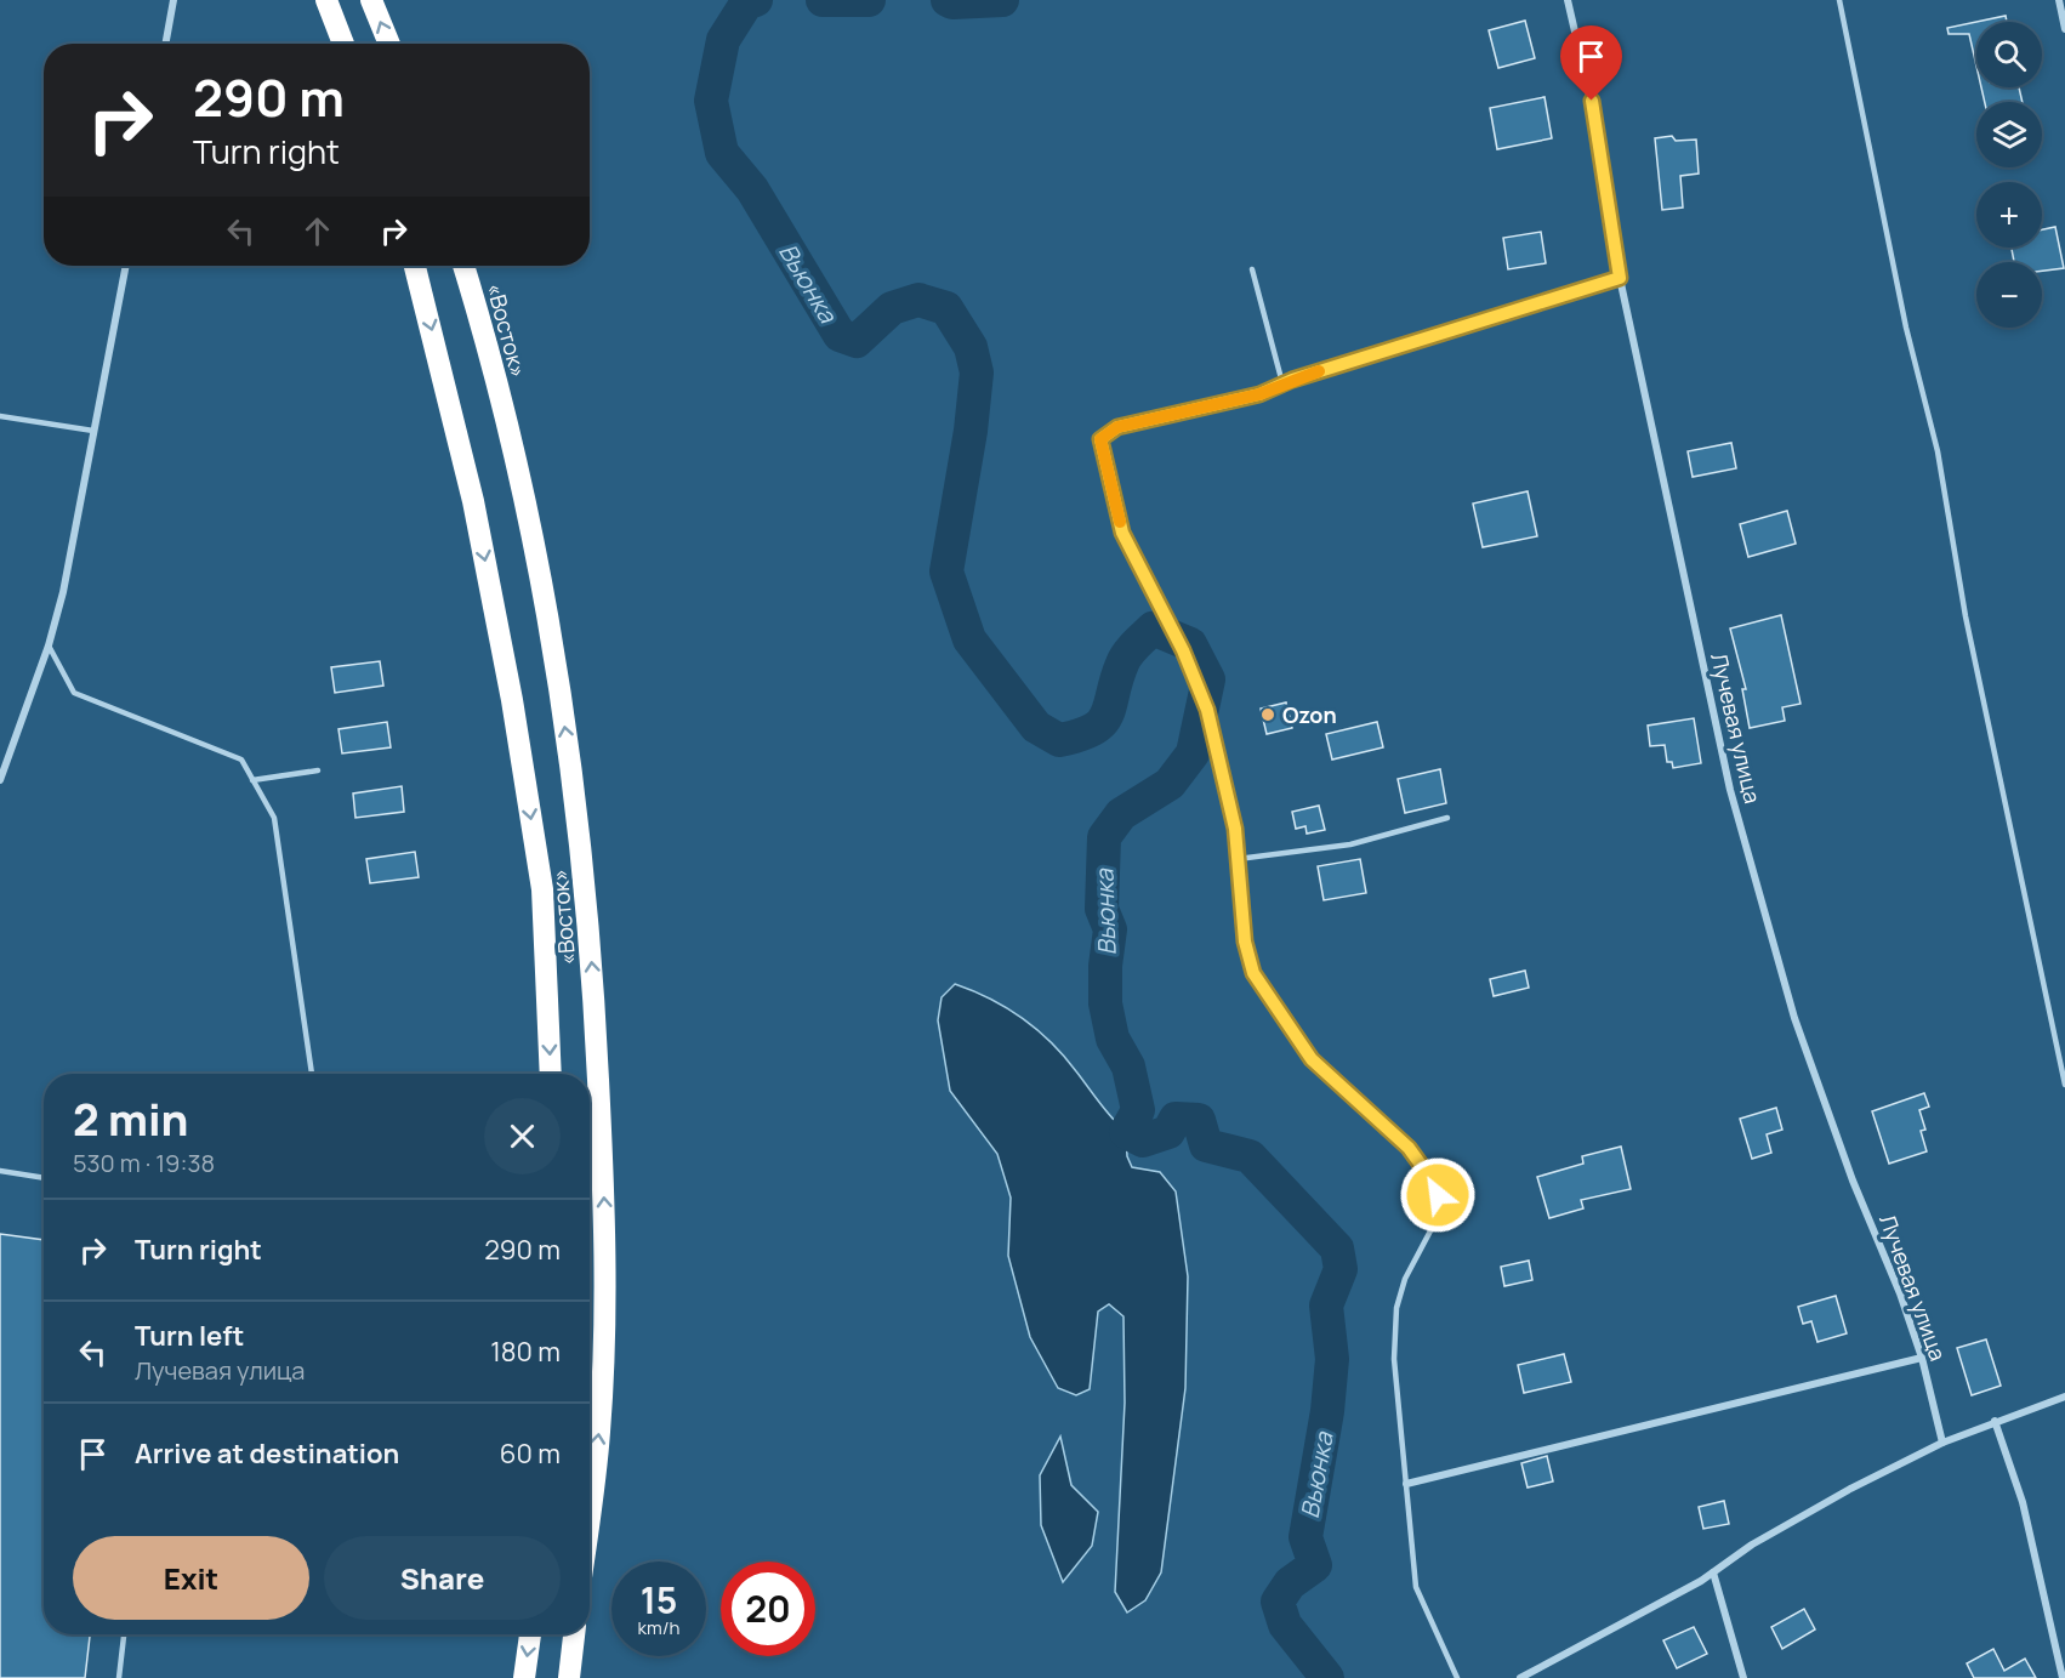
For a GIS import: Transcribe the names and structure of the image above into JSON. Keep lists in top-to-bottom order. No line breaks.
{"streets":{"highway":["«Восток»"],"street":["Лучевая улица"]},"water":["Вьюнка"],"places":["Ozon"],"page":{"map_buttons":["+","−"],"turn":["290 m","Turn right"],"heading":["2 min","530 m · 19:38"],"list":[{"name":"Turn right","value":"290 m"},{"name":"Turn left","note":"Лучевая улица","value":"180 m"},{"name":"Arrive at destination","value":"60 m"}],"buttons":["Exit","Share"],"speed":"15 km/h","limit":"20"}}
